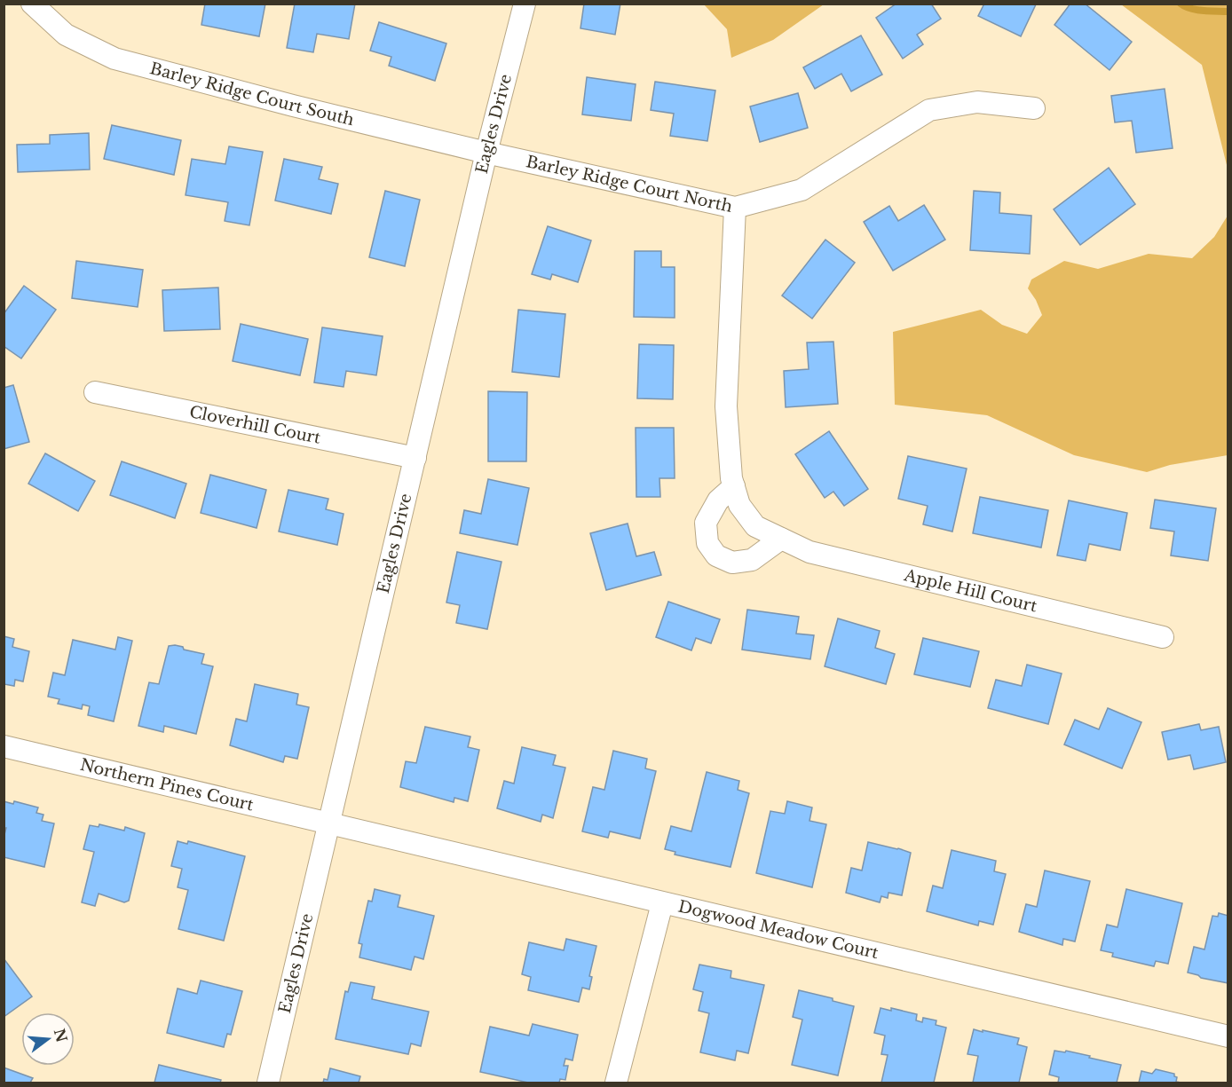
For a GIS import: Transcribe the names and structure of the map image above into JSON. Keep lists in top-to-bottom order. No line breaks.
{"streets":{"street":["Barley Ridge Court South","Eagles Drive","Barley Ridge Court North","Cloverhill Court","Apple Hill Court","Northern Pines Court","Dogwood Meadow Court"]},"crossings":[["Barley Ridge Court South","Eagles Drive"],["Barley Ridge Court South","Barley Ridge Court North"],["Eagles Drive","Barley Ridge Court North"],["Eagles Drive","Cloverhill Court"],["Eagles Drive","Northern Pines Court"],["Eagles Drive","Dogwood Meadow Court"],["Barley Ridge Court North","Apple Hill Court"],["Northern Pines Court","Dogwood Meadow Court"]],"north":"right"}
